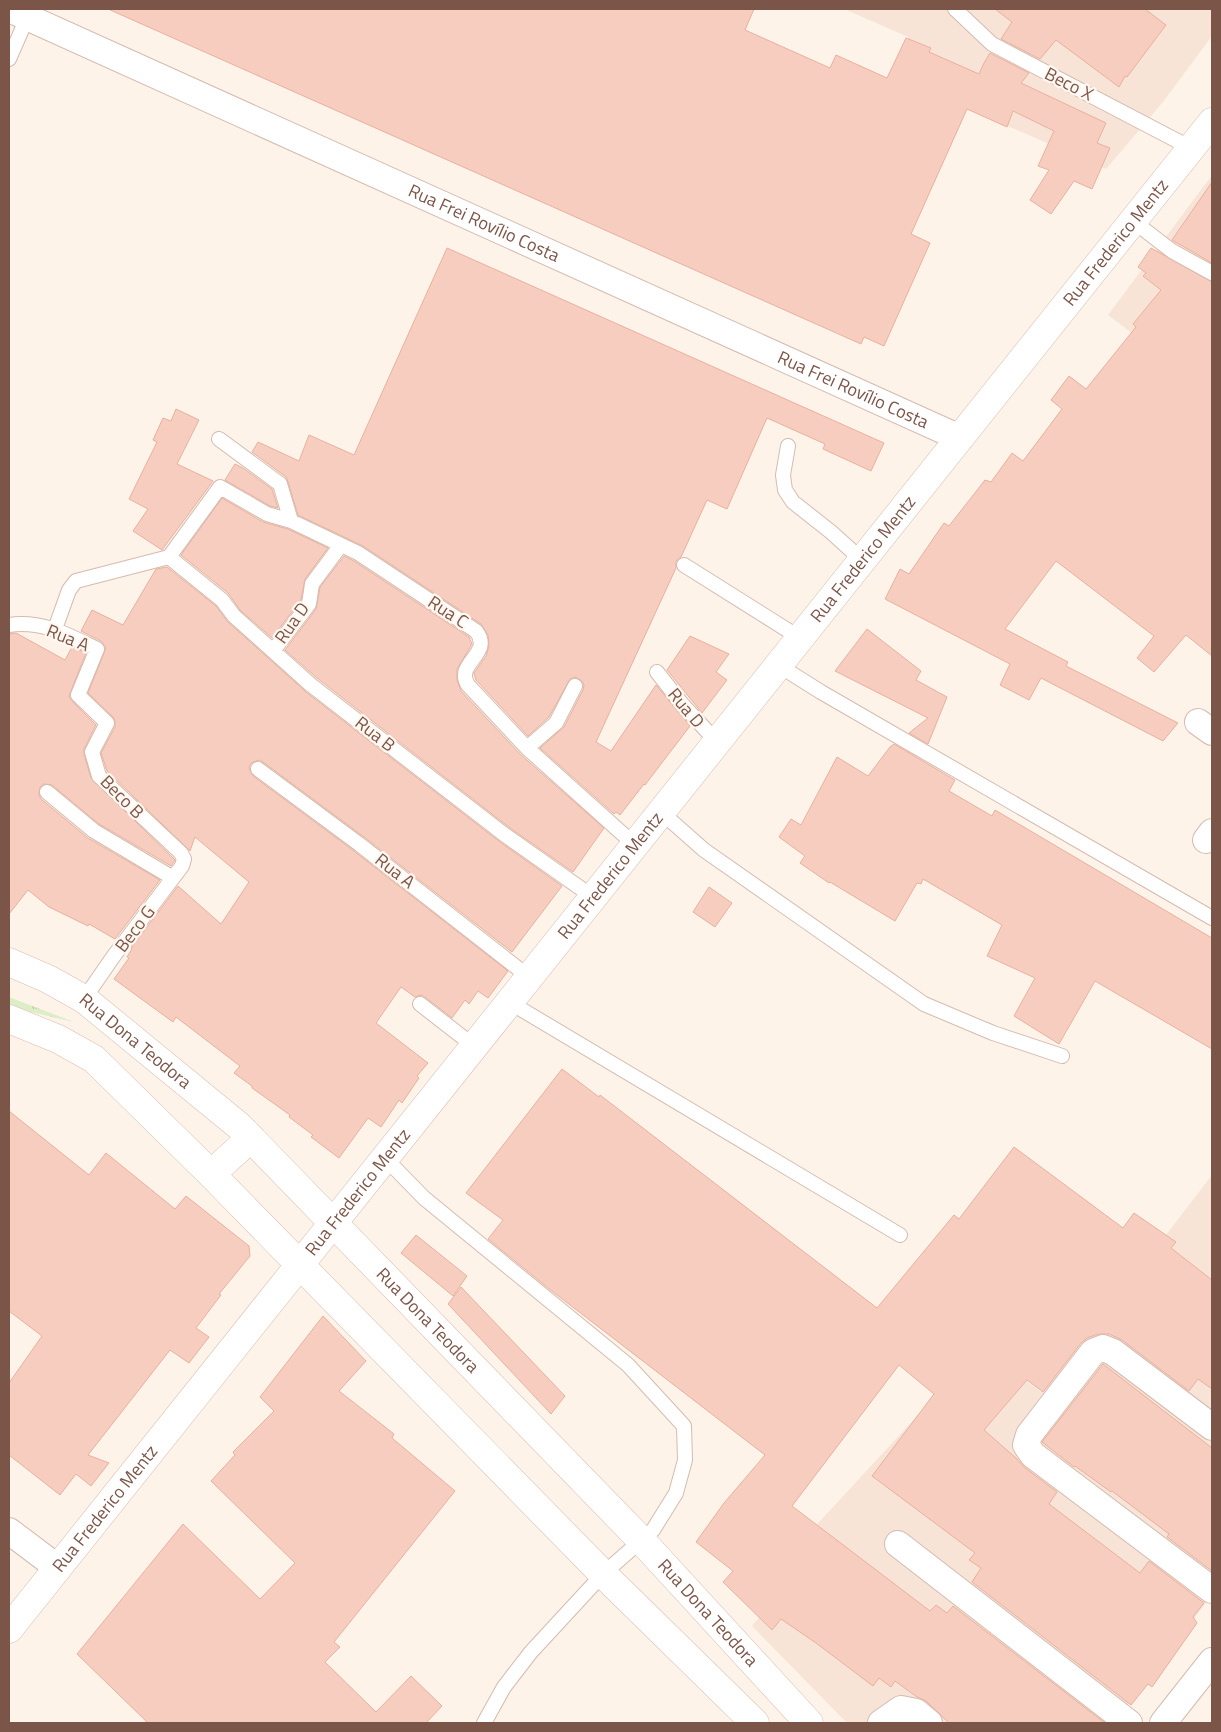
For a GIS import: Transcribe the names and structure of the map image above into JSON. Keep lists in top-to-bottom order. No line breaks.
{"streets":{"main road":["Rua Frederico Mentz","Rua Dona Teodora"],"street":["Rua Frei Rovílio Costa"],"lane":["Beco X","Rua C","Rua D","Rua A","Rua B","Beco B","Beco G"]},"crossings":[["Beco X","Rua Frederico Mentz"],["Rua Frei Rovílio Costa","Rua Frederico Mentz"],["Rua Frederico Mentz","Rua C"],["Rua Frederico Mentz","Rua D"],["Rua Frederico Mentz","Rua A"],["Rua Frederico Mentz","Rua B"],["Rua Frederico Mentz","Rua Dona Teodora"],["Rua C","Rua D"],["Rua C","Rua B"],["Rua D","Rua B"],["Rua A","Beco B"],["Beco B","Beco G"],["Beco G","Rua Dona Teodora"]]}
